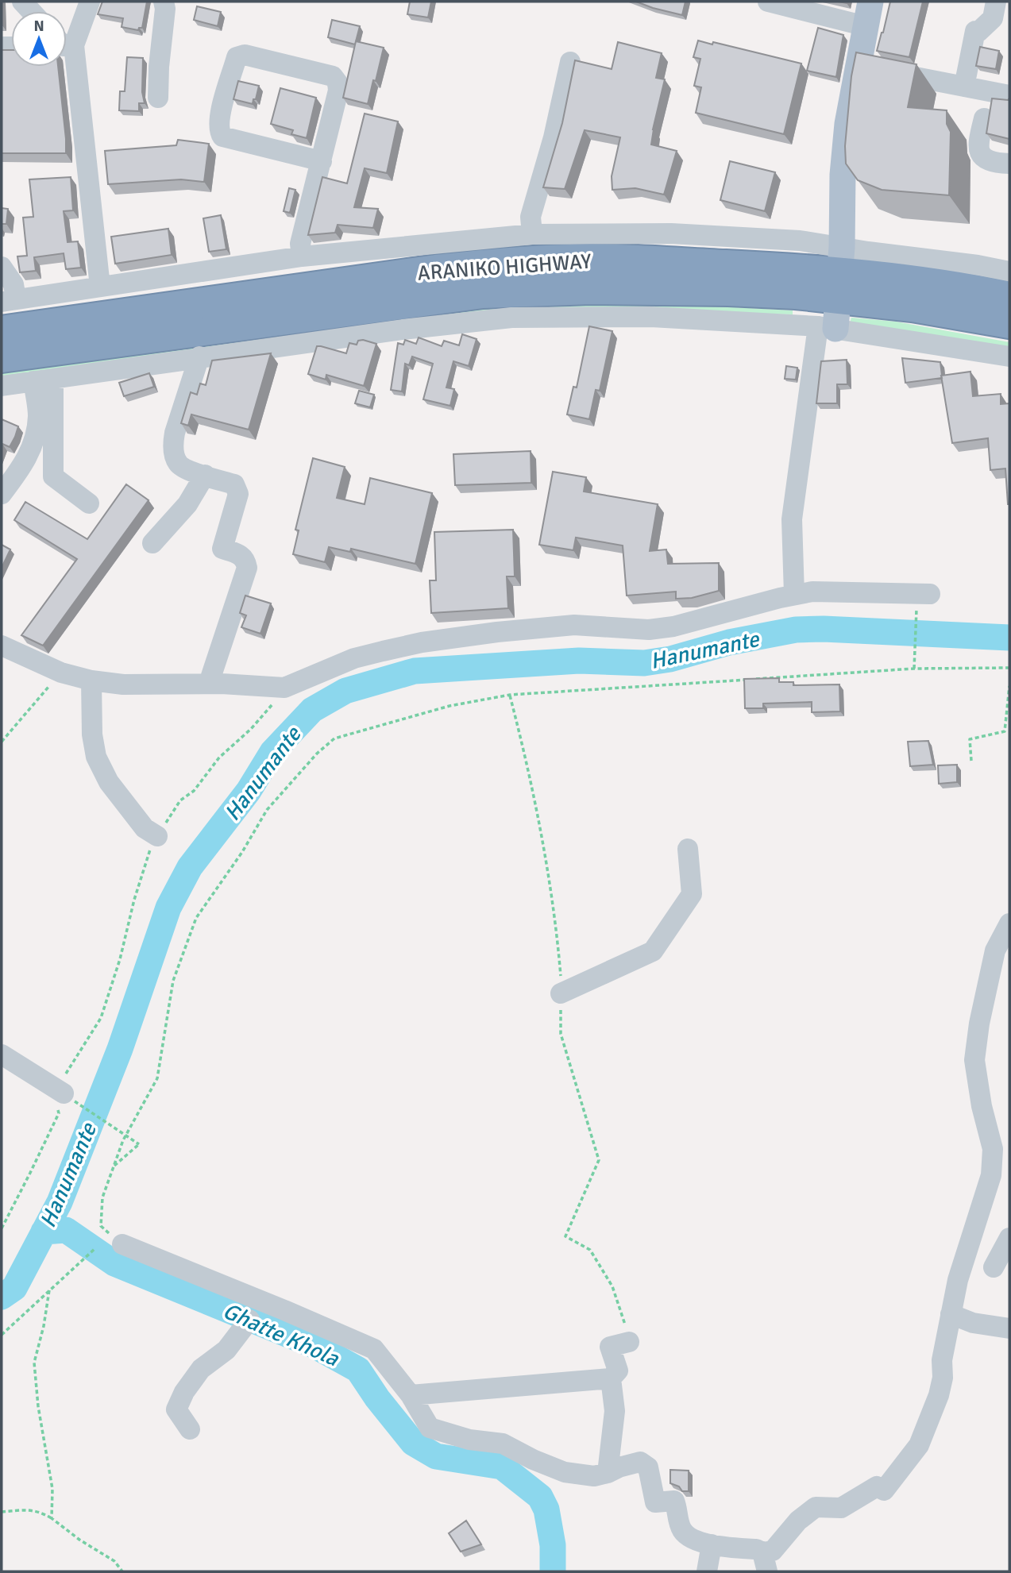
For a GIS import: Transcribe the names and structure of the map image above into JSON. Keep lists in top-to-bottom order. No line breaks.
{"streets":{"highway":["ARANIKO HIGHWAY"]},"water":["Hanumante","Ghatte Khola"],"north":"top"}
